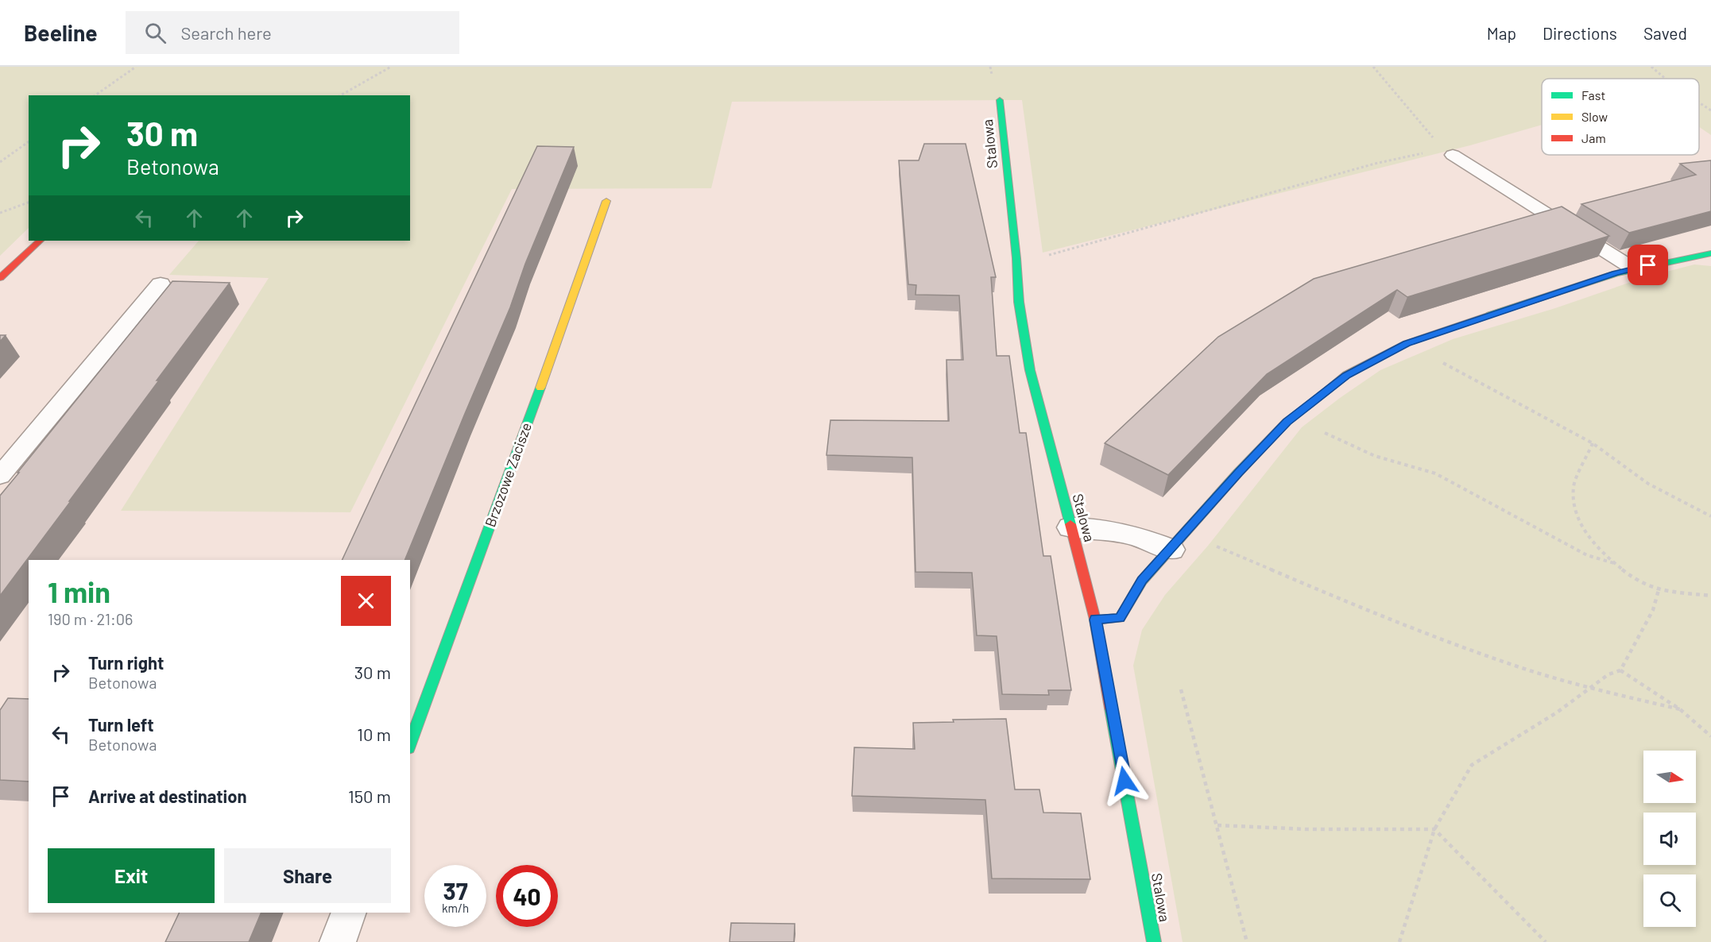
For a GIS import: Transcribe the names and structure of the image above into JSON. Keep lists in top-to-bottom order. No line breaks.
{"streets":{"street":["Stalowa","Brzozowe Zacisze"]},"legend":["Fast","Slow","Jam"],"north":"right","page":{"header":"Beeline","search":"Search here","nav":["Map","Directions","Saved"],"turn":["30 m","Betonowa"],"heading":["1 min","190 m · 21:06"],"list":[{"name":"Turn right","note":"Betonowa","value":"30 m"},{"name":"Turn left","note":"Betonowa","value":"10 m"},{"name":"Arrive at destination","value":"150 m"}],"buttons":["Exit","Share"],"speed":"37 km/h","limit":"40"}}
